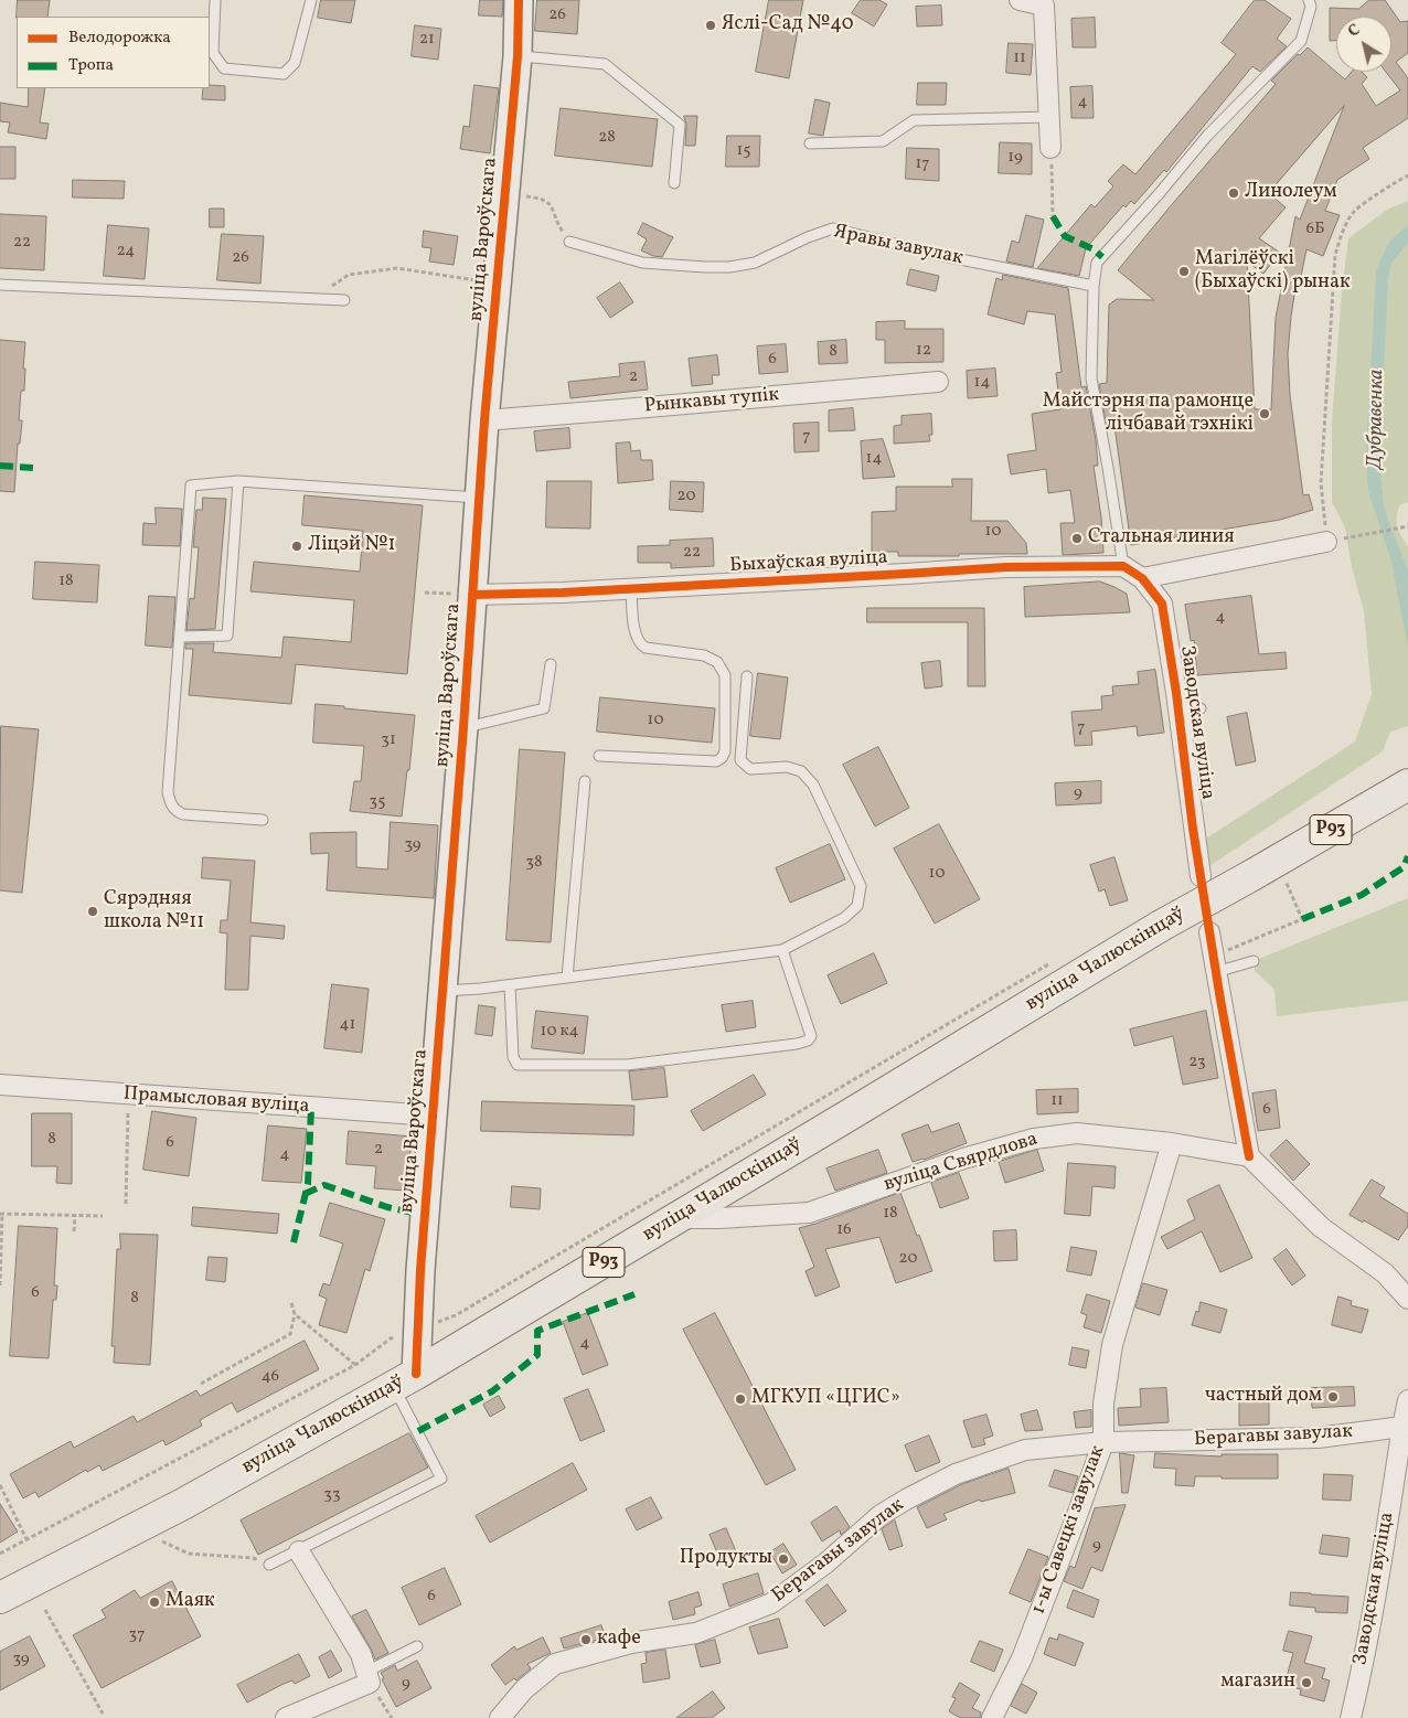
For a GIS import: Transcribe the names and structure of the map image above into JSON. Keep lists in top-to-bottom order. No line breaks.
{"streets":{"main road":["Р93","вуліца Чалюскінцаў"],"street":["вуліца Вароўскага","Рынкавы тупік","Быхаўская вуліца","Заводская вуліца","Прамысловая вуліца","вуліца Свярдлова","Берагавы завулак","1-ы Савецкі завулак"],"lane":["Яравы завулак"]},"crossings":[["вуліца Вароўскага","Рынкавы тупік"],["вуліца Вароўскага","Быхаўская вуліца"],["вуліца Вароўскага","вуліца Чалюскінцаў"],["вуліца Вароўскага","Прамысловая вуліца"],["Заводская вуліца","Берагавы завулак"],["вуліца Чалюскінцаў","вуліца Свярдлова"],["вуліца Свярдлова","1-ы Савецкі завулак"],["Берагавы завулак","1-ы Савецкі завулак"]],"water":["Дубравенка"],"places":["Яслі-Сад №40","Линолеум","Магілёўскі (Быхаўскі) рынак","Майстэрня па рамонце лічбавай тэхнікі","Стальная линия","Ліцэй №1","Сярэдняя школа №11","частный дом","МГКУП «ЦГИС»","Продукты","Маяк","кафе","магазин"],"house_numbers":["26","21","11","4","28","15","19","17","6Б","22","24","26","12","8","6","2","14","7","14","20","10","22","18","4","10","7","31","9","35","39","38","10","41","10 к4","23","11","6","8","6","2","4","18","16","20","6","8","4","46","33","9","6","37","39","9"],"legend":["Велодорожка","Тропа"],"north":"top left"}
